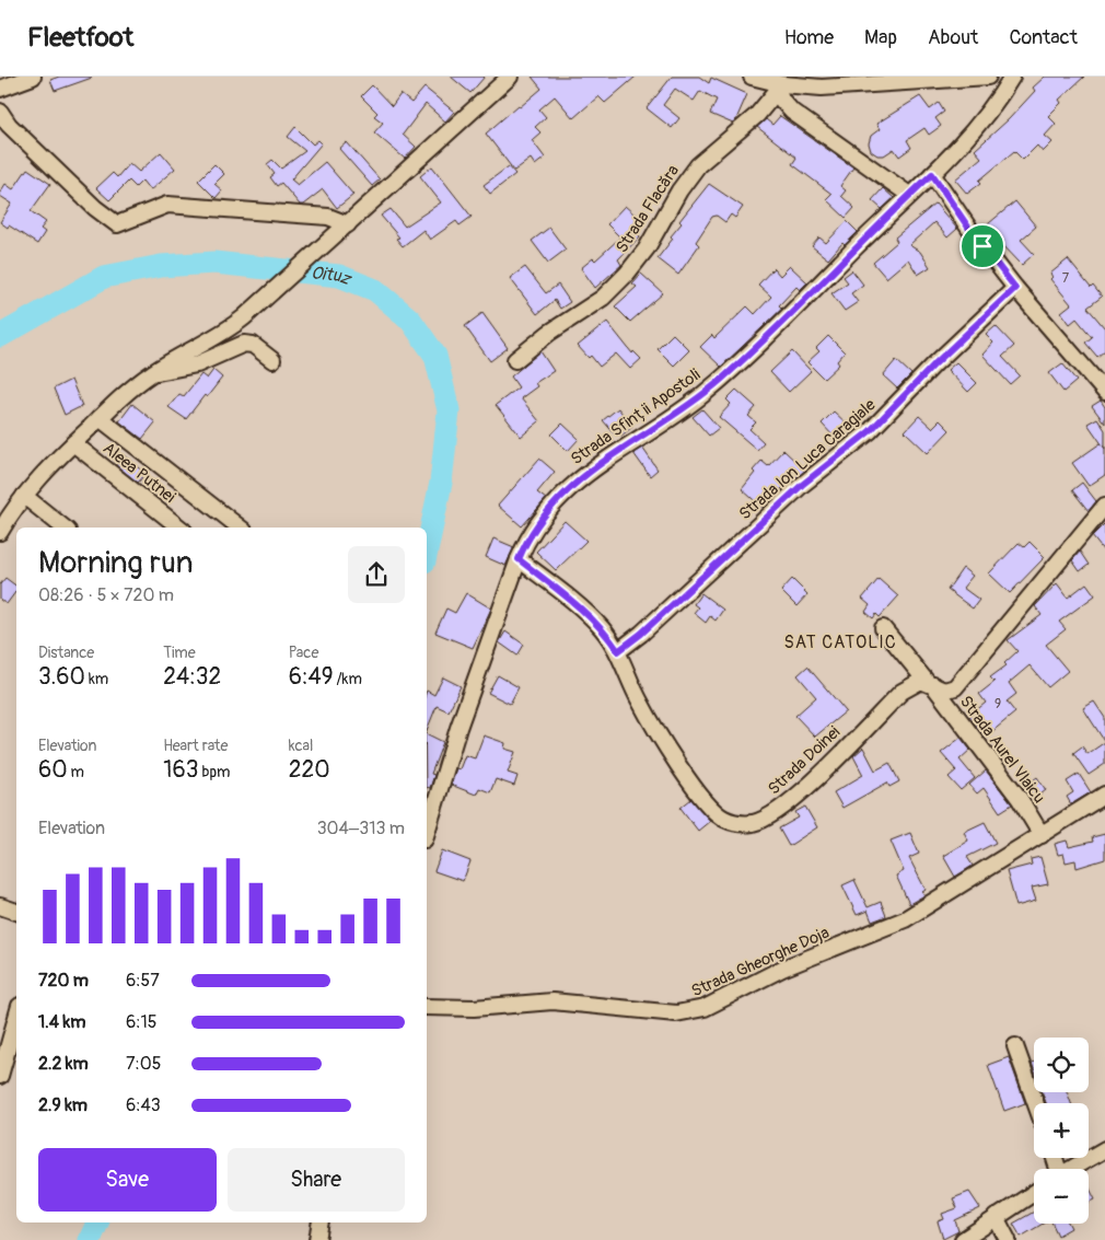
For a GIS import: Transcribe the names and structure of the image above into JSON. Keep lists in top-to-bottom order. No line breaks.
{"streets":{"street":["Strada Flacăra","Strada Sfinții Apostoli","Strada Ion Luca Caragiale","Aleea Putnei","Strada Aurel Vlaicu","Strada Doinei","Strada Gheorghe Doja"]},"crossings":[["Strada Sfinții Apostoli","Strada Doinei"],["Strada Ion Luca Caragiale","Strada Doinei"],["Strada Aurel Vlaicu","Strada Doinei"],["Strada Aurel Vlaicu","Strada Gheorghe Doja"]],"districts":["SAT CATOLIC"],"water":["Oituz"],"house_numbers":["7","9"],"page":{"header":"Fleetfoot","nav":["Home","Map","About","Contact"],"heading":["Morning run","08:26 · 5 × 720 m"],"stats":[["Distance","3.60 km"],["Time","24:32"],["Pace","6:49 /km"],["Elevation","60 m"],["Heart rate","163 bpm"],["kcal","220"]],"chart":["Elevation","304–313 m"],"list":[{"name":"720 m","note":"6:57"},{"name":"1.4 km","note":"6:15"},{"name":"2.2 km","note":"7:05"},{"name":"2.9 km","note":"6:43"}],"map_buttons":["+","−"],"buttons":["Save","Share"]}}
